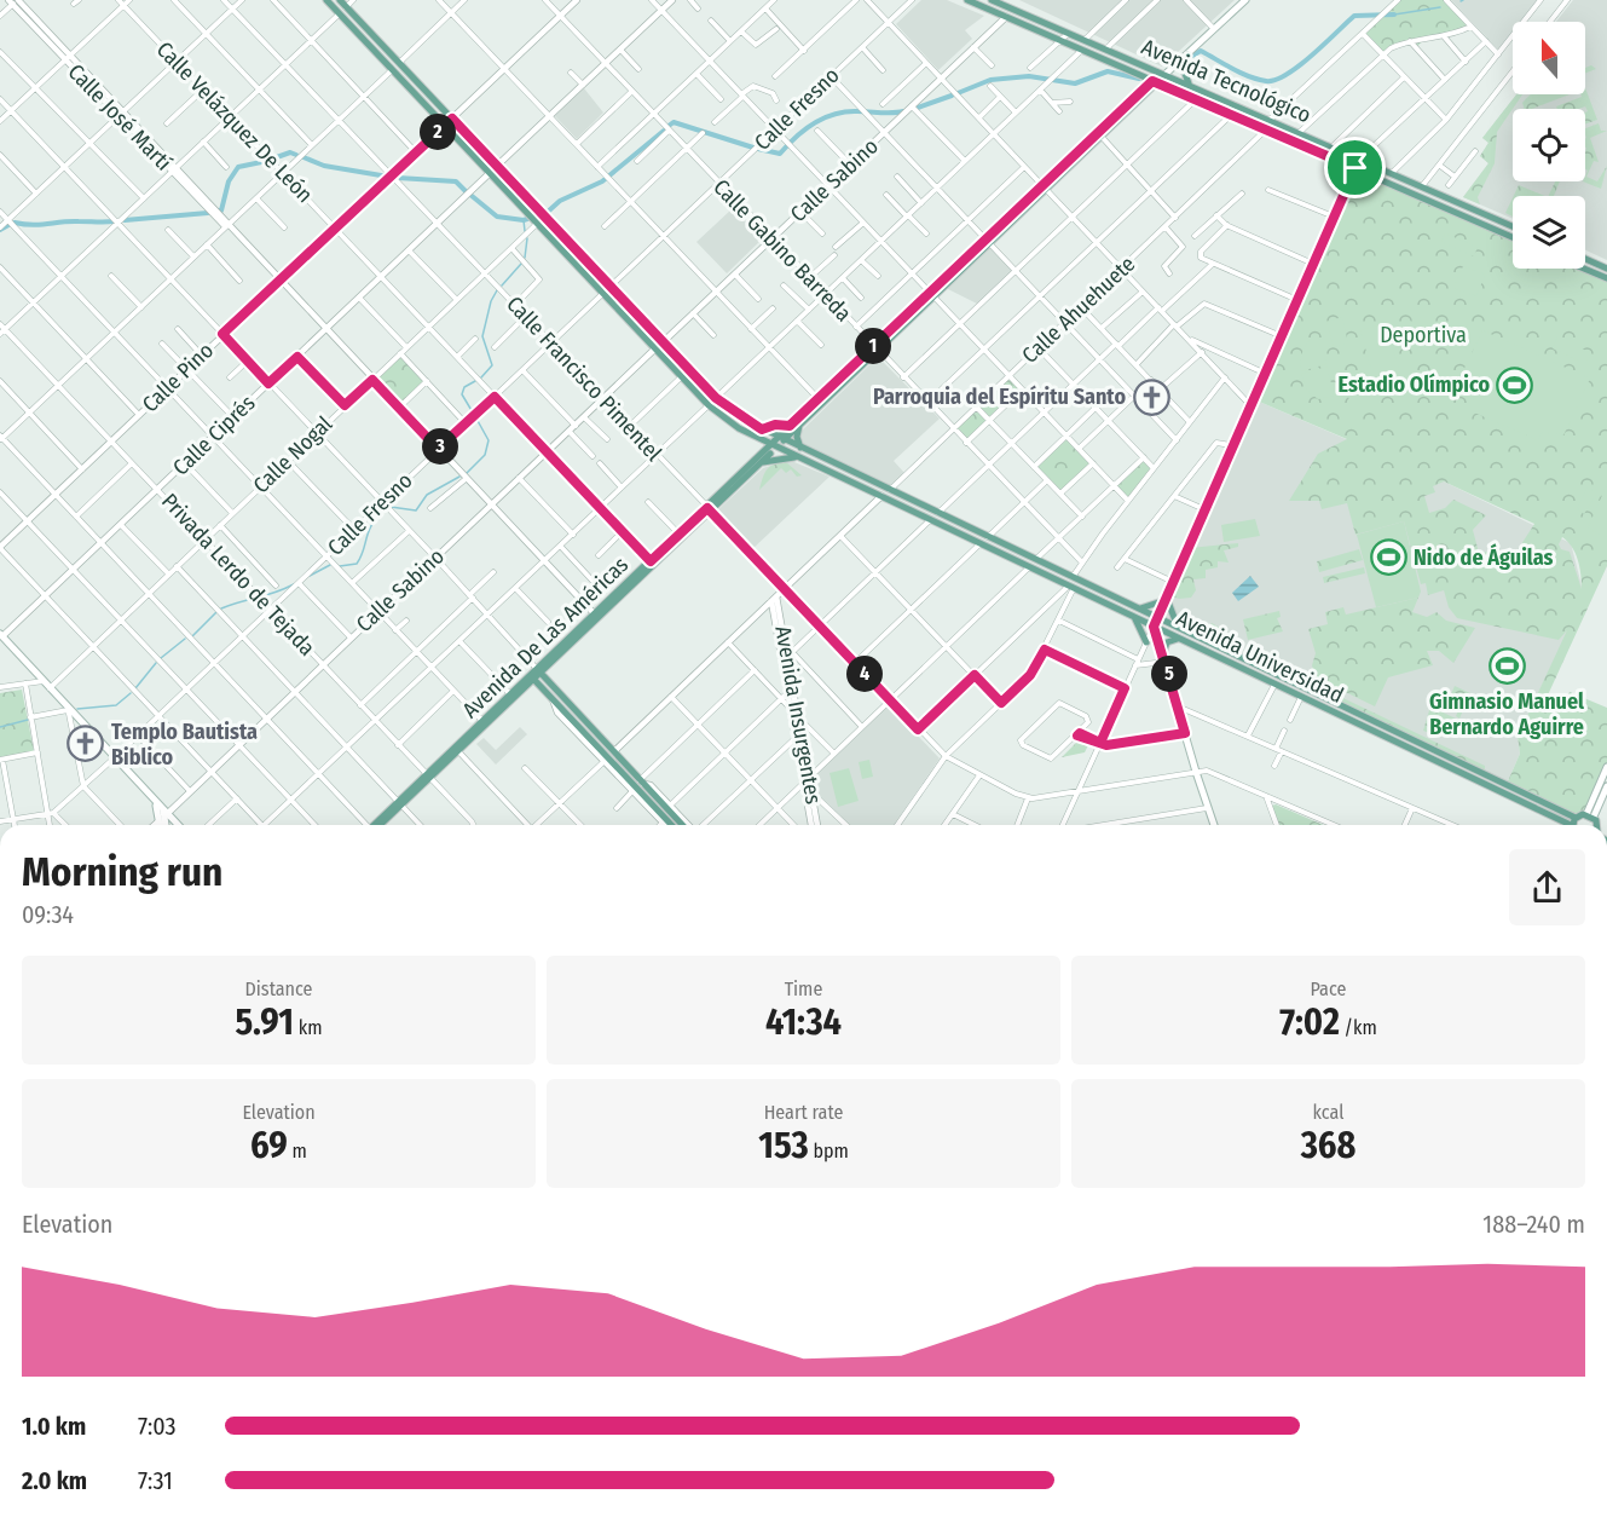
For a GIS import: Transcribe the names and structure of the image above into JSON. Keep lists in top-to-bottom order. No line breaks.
{"streets":{"main road":["Avenida Tecnológico","Avenida De Las Américas","Avenida Universidad"],"street":["Calle Fresno","Calle José Martí","Calle Velázquez De León","Calle Sabino","Calle Gabino Barreda","Calle Ahuehuete","Calle Pino","Calle Francisco Pimentel","Calle Ciprés","Calle Nogal","Privada Lerdo de Tejada","Avenida Insurgentes"]},"crossings":[["Avenida Tecnológico","Calle Sabino"],["Avenida Tecnológico","Calle Ahuehuete"],["Calle Fresno","Calle José Martí"],["Calle Fresno","Calle Velázquez De León"],["Calle Fresno","Calle Gabino Barreda"],["Calle Fresno","Calle Francisco Pimentel"],["Calle Fresno","Privada Lerdo de Tejada"],["Calle Fresno","Avenida Universidad"],["Calle José Martí","Calle Sabino"],["Calle José Martí","Calle Pino"],["Calle José Martí","Calle Ciprés"],["Calle José Martí","Calle Nogal"],["Calle José Martí","Avenida De Las Américas"],["Calle Velázquez De León","Calle Sabino"],["Calle Velázquez De León","Calle Pino"],["Calle Velázquez De León","Calle Ciprés"],["Calle Velázquez De León","Calle Nogal"],["Calle Velázquez De León","Avenida De Las Américas"],["Calle Sabino","Calle Gabino Barreda"],["Calle Sabino","Calle Francisco Pimentel"],["Calle Sabino","Privada Lerdo de Tejada"],["Calle Sabino","Avenida Universidad"],["Calle Gabino Barreda","Calle Ahuehuete"],["Calle Gabino Barreda","Calle Pino"],["Calle Ahuehuete","Avenida Universidad"],["Calle Pino","Calle Francisco Pimentel"],["Calle Pino","Privada Lerdo de Tejada"],["Calle Pino","Avenida Universidad"],["Calle Francisco Pimentel","Calle Ciprés"],["Calle Francisco Pimentel","Calle Nogal"],["Calle Francisco Pimentel","Avenida De Las Américas"],["Calle Ciprés","Privada Lerdo de Tejada"],["Calle Ciprés","Avenida Universidad"],["Calle Nogal","Privada Lerdo de Tejada"],["Calle Nogal","Avenida Universidad"],["Privada Lerdo de Tejada","Avenida De Las Américas"],["Avenida De Las Américas","Avenida Universidad"]],"parks":["Deportiva"],"places":{"sports":["Estadio Olímpico","Nido de Águilas","Gimnasio Manuel Bernardo Aguirre"],"church":["Parroquia del Espíritu Santo","Templo Bautista Biblico"]},"north":"top","page":{"pins":["2","1","3","4","5"],"heading":["Morning run","09:34"],"stats":[["Distance","5.91 km"],["Time","41:34"],["Pace","7:02 /km"],["Elevation","69 m"],["Heart rate","153 bpm"],["kcal","368"]],"chart":["Elevation","188–240 m"],"list":[{"name":"1.0 km","note":"7:03"},{"name":"2.0 km","note":"7:31"}]}}
